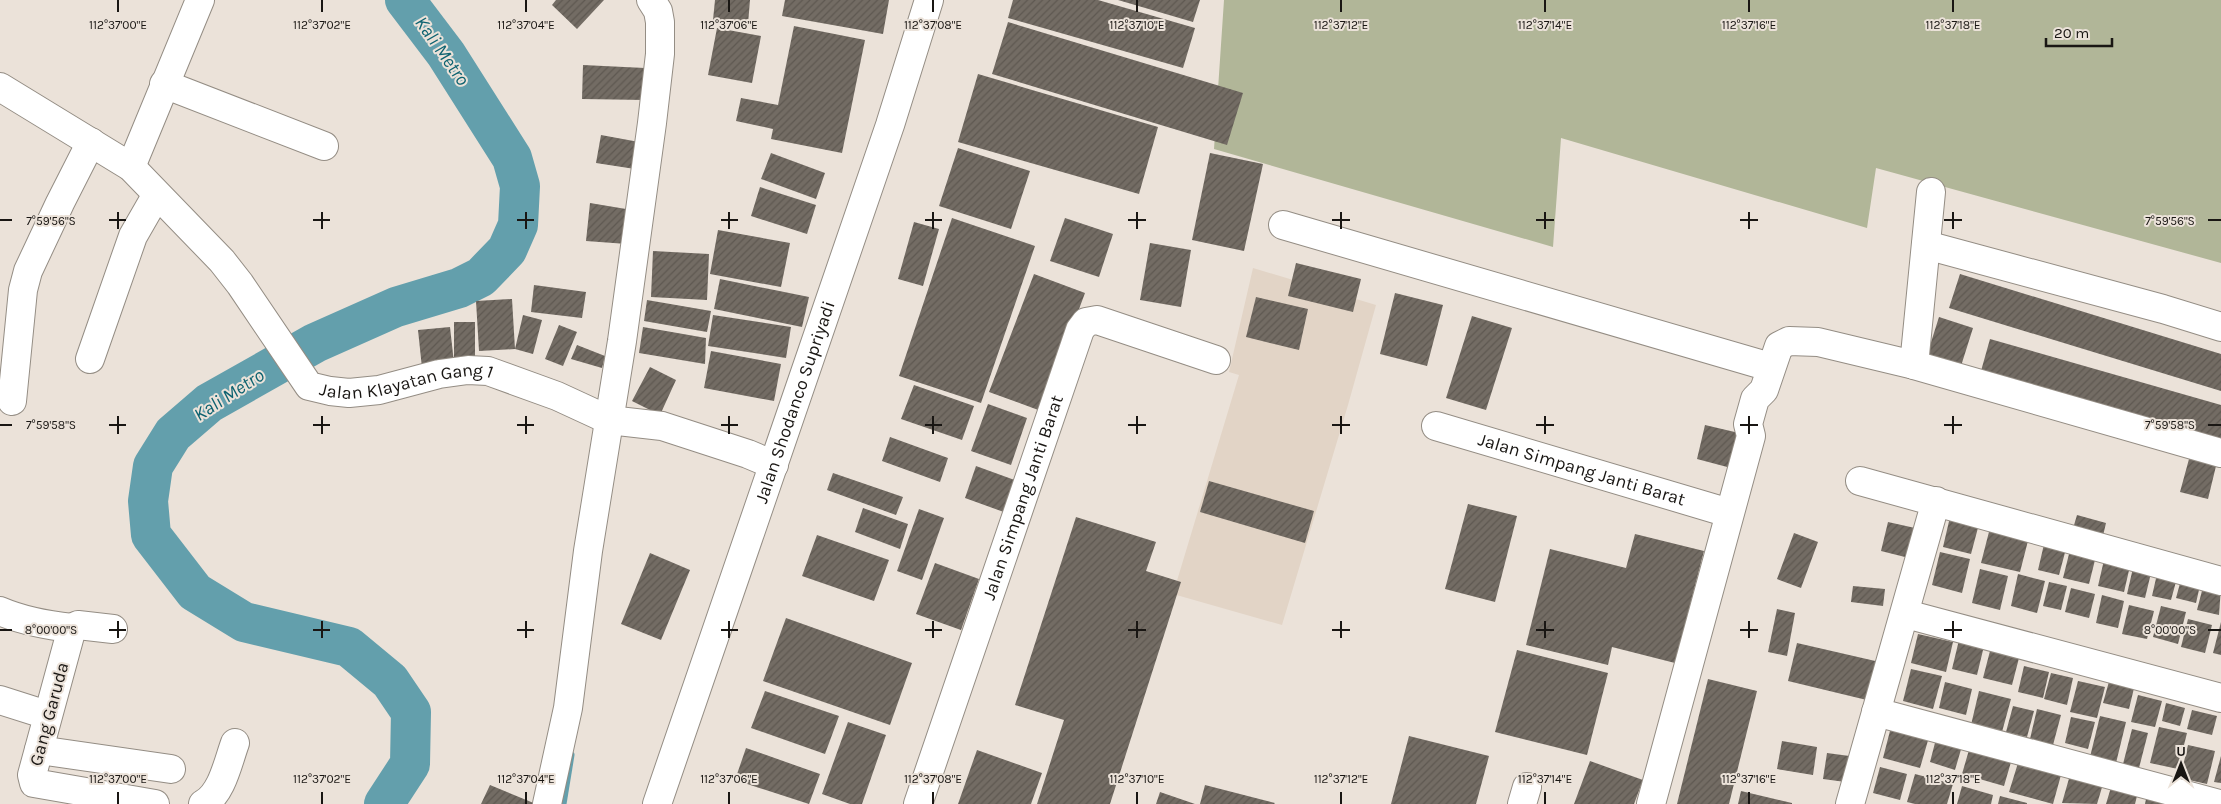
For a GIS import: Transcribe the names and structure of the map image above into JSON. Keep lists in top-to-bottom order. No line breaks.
{"streets":{"street":["Jalan Klayatan Gang 1","Jalan Shodanco Supriyadi","Jalan Simpang Janti Barat","Gang Garuda"]},"crossings":[["Jalan Klayatan Gang 1","Jalan Shodanco Supriyadi"]],"water":["Kali Metro"],"scale_bar":"20 m","north":"top","coordinates":["112°37'00\"E","112°37'02\"E","112°37'04\"E","112°37'06\"E","112°37'08\"E","112°37'10\"E","112°37'12\"E","112°37'14\"E","112°37'16\"E","112°37'18\"E","7°59'56\"S","7°59'58\"S","8°00'00\"S"]}
